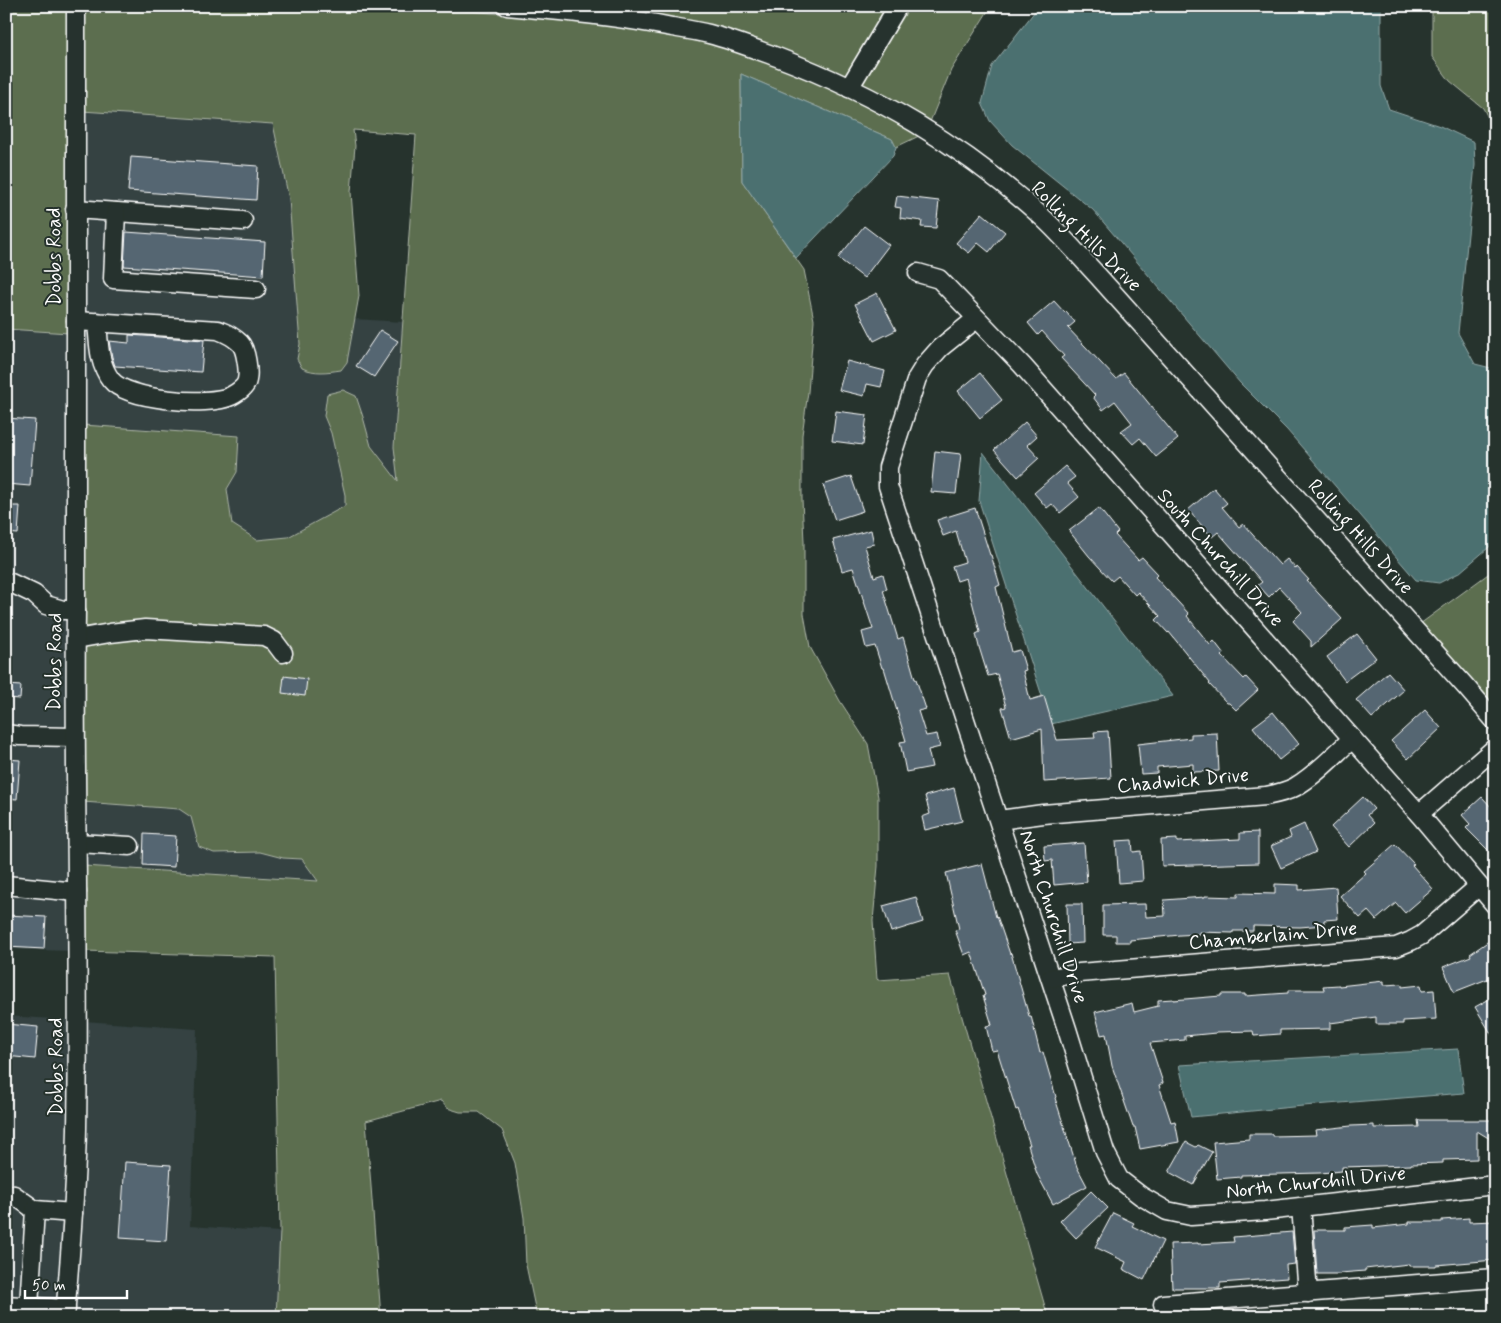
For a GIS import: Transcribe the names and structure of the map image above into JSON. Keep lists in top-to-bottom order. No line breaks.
{"streets":{"street":["Rolling Hills Drive","Dobbs Road","South Churchill Drive","Chadwick Drive","North Churchill Drive","Chamberlain Drive"]},"crossings":[["South Churchill Drive","Chadwick Drive"],["South Churchill Drive","North Churchill Drive"],["South Churchill Drive","Chamberlain Drive"],["Chadwick Drive","North Churchill Drive"],["North Churchill Drive","Chamberlain Drive"]],"scale_bar":"50 m"}
